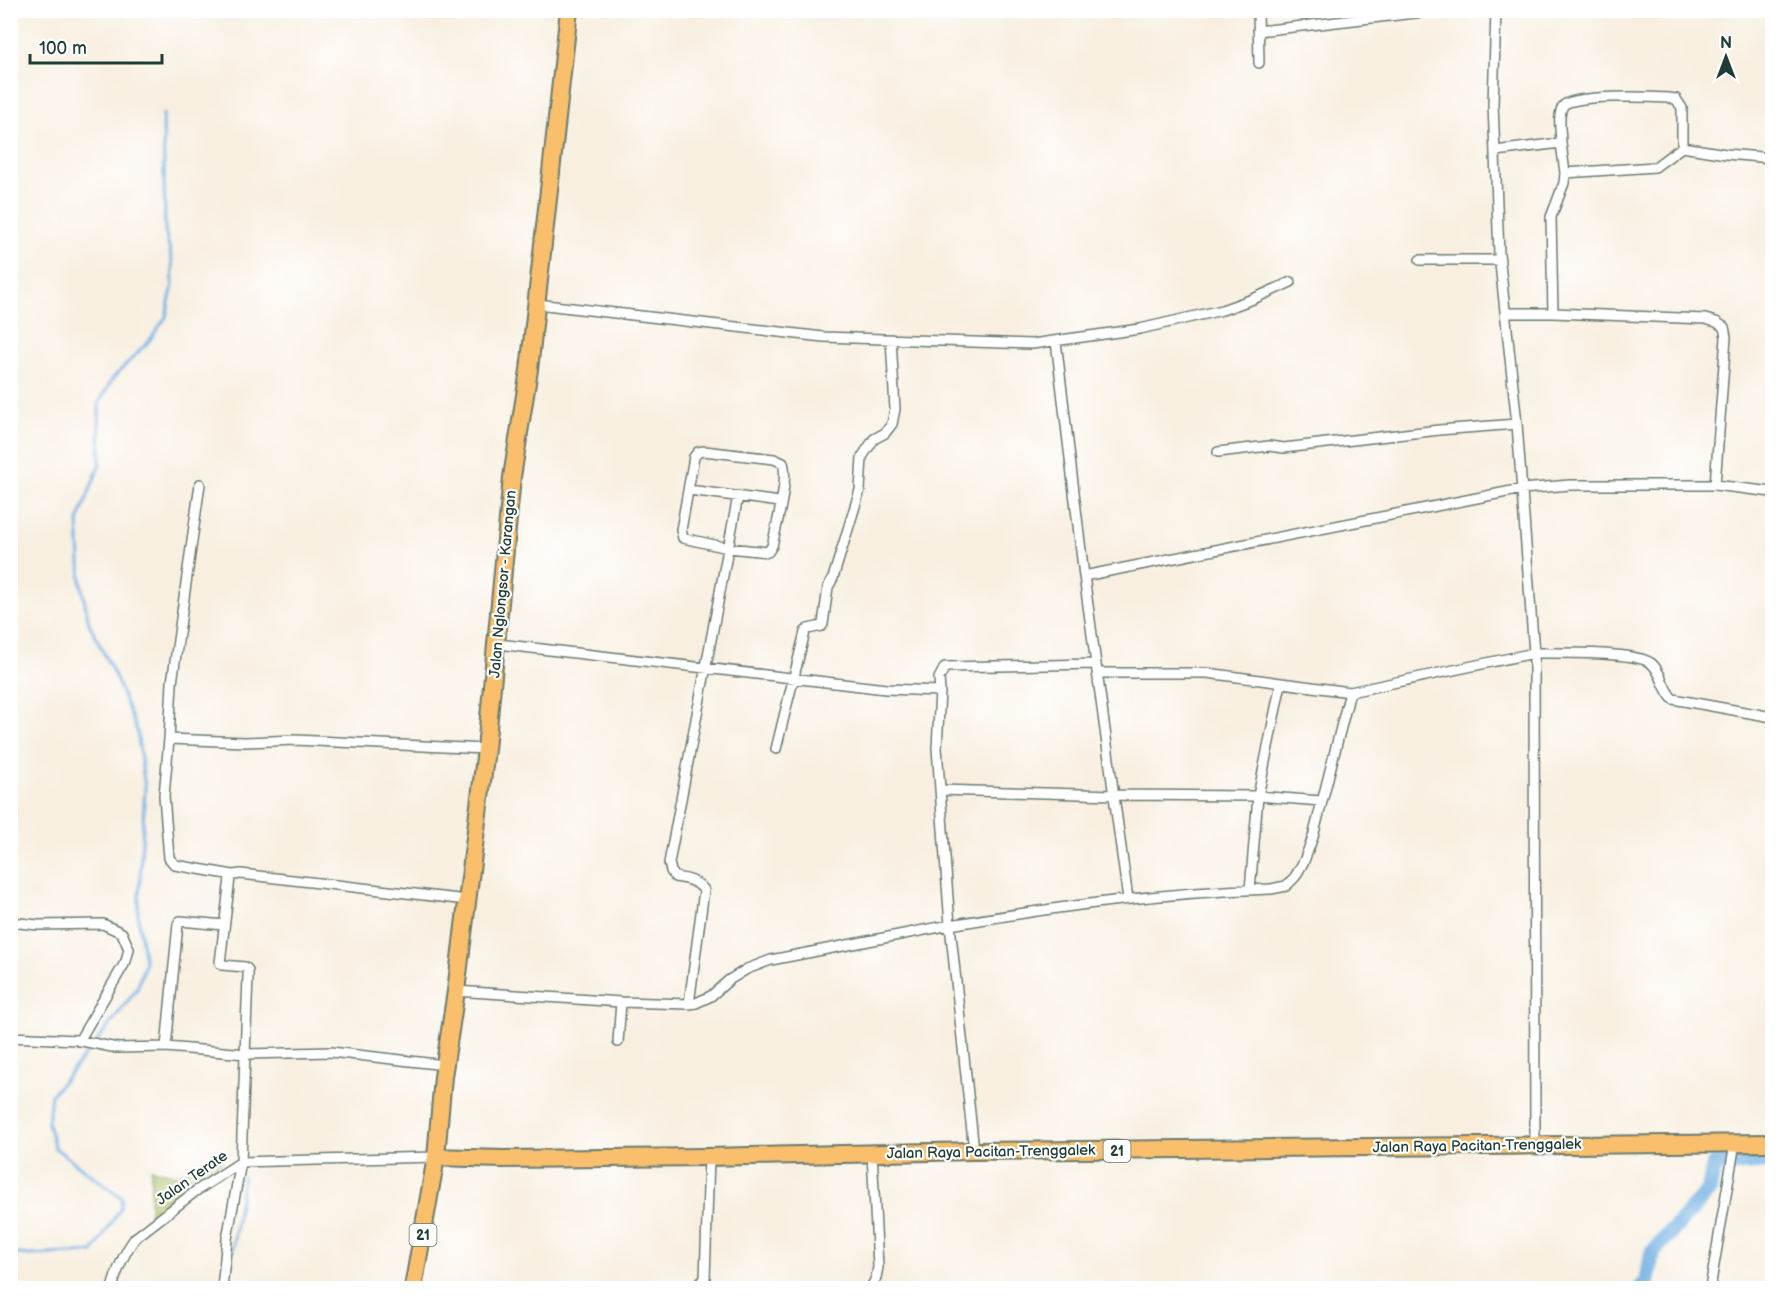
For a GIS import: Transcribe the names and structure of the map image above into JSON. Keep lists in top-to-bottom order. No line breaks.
{"streets":{"highway":["Jalan Nglongsor - Karangan","Jalan Raya Pacitan-Trenggalek","21"],"street":["Jalan Terate"]},"crossings":[["Jalan Nglongsor - Karangan","Jalan Raya Pacitan-Trenggalek"],["Jalan Nglongsor - Karangan","21"],["Jalan Nglongsor - Karangan","Jalan Terate"],["Jalan Raya Pacitan-Trenggalek","21"],["Jalan Raya Pacitan-Trenggalek","Jalan Terate"],["21","Jalan Terate"]],"scale_bar":"100 m","north":"top"}
